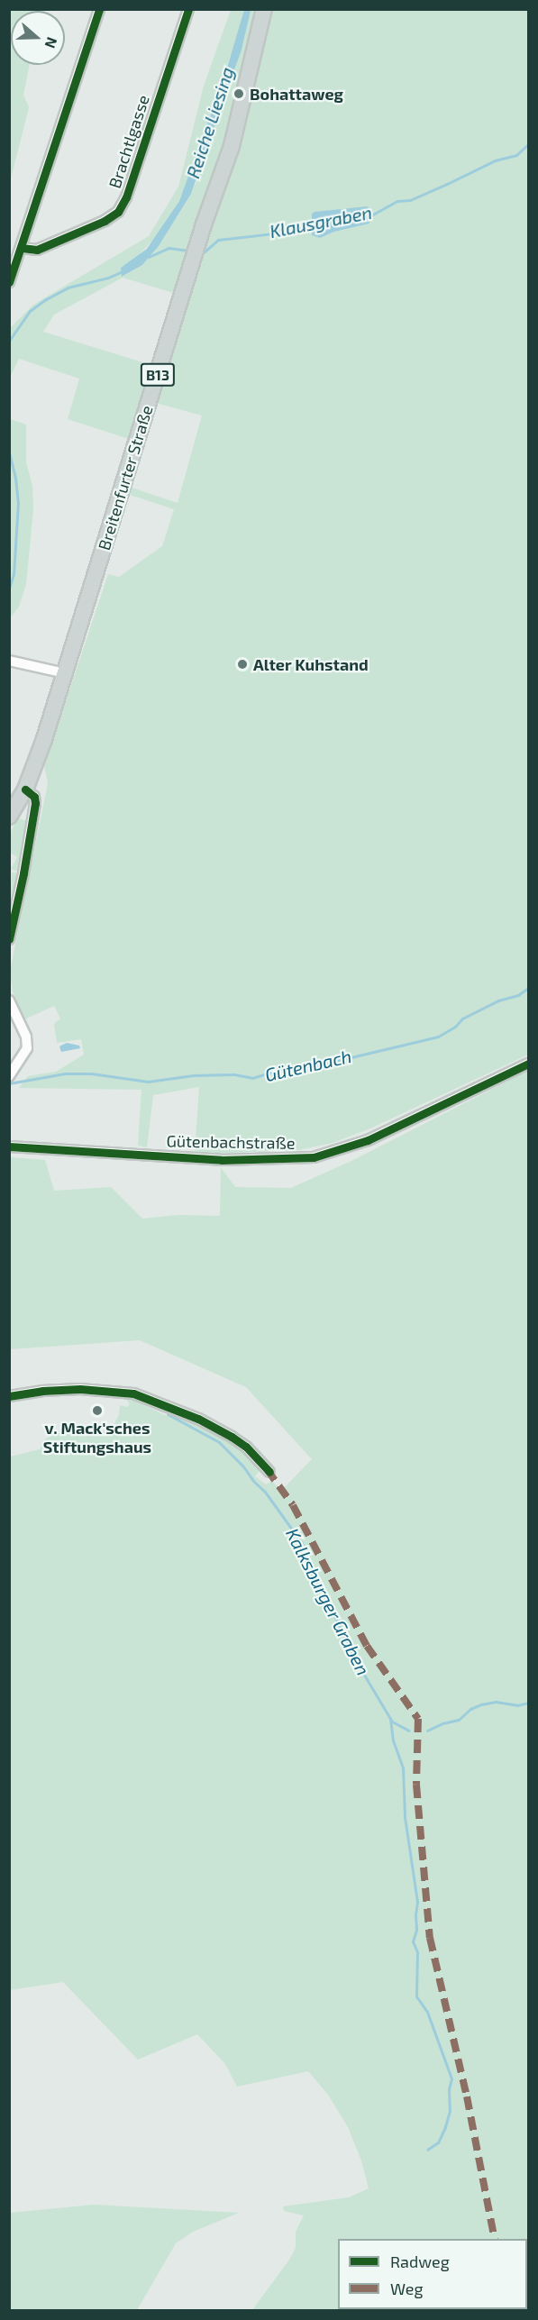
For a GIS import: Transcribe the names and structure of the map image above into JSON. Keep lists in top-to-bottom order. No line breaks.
{"streets":{"main road":["B13","Breitenfurter Straße"],"street":["Brachtlgasse","Gütenbachstraße"]},"water":["Reiche Liesing","Klausgraben","Gütenbach","Kalksburger Graben"],"places":["Bohattaweg","Alter Kuhstand","v. Mack'sches Stiftungshaus"],"legend":["Radweg","Weg"],"north":"right"}
